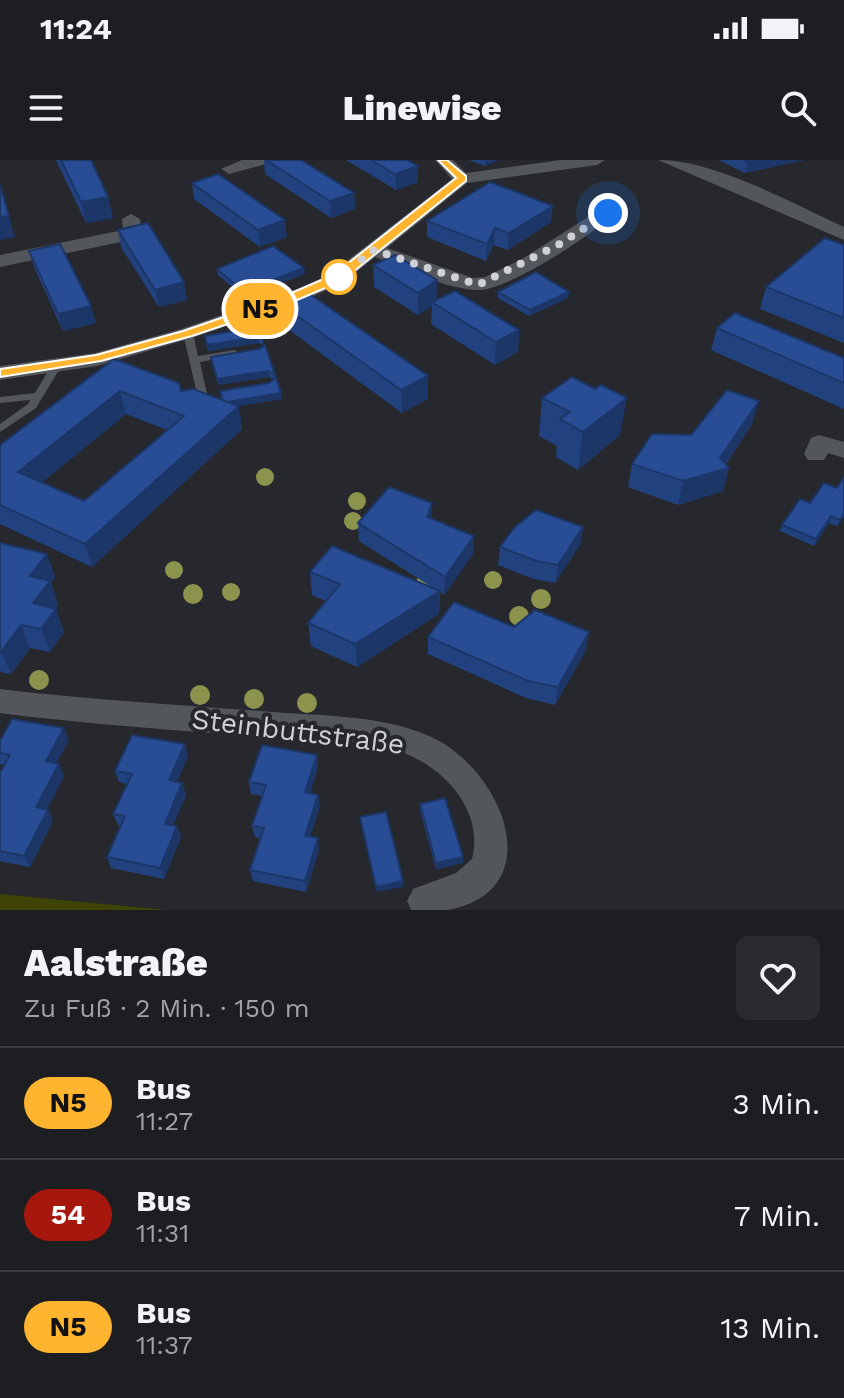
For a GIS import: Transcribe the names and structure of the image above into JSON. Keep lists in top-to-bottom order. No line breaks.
{"streets":{"street":["Steinbuttstraße"]},"lines":["bus line N5"],"page":{"status":"11:24","header":"Linewise","on_map":"N5","heading":["Aalstraße","Zu Fuß · 2 Min. · 150 m"],"list":[{"mark":"N5","name":"Bus","note":"11:27","value":"3 Min."},{"mark":"54","name":"Bus","note":"11:31","value":"7 Min."},{"mark":"N5","name":"Bus","note":"11:37","value":"13 Min."}]}}
